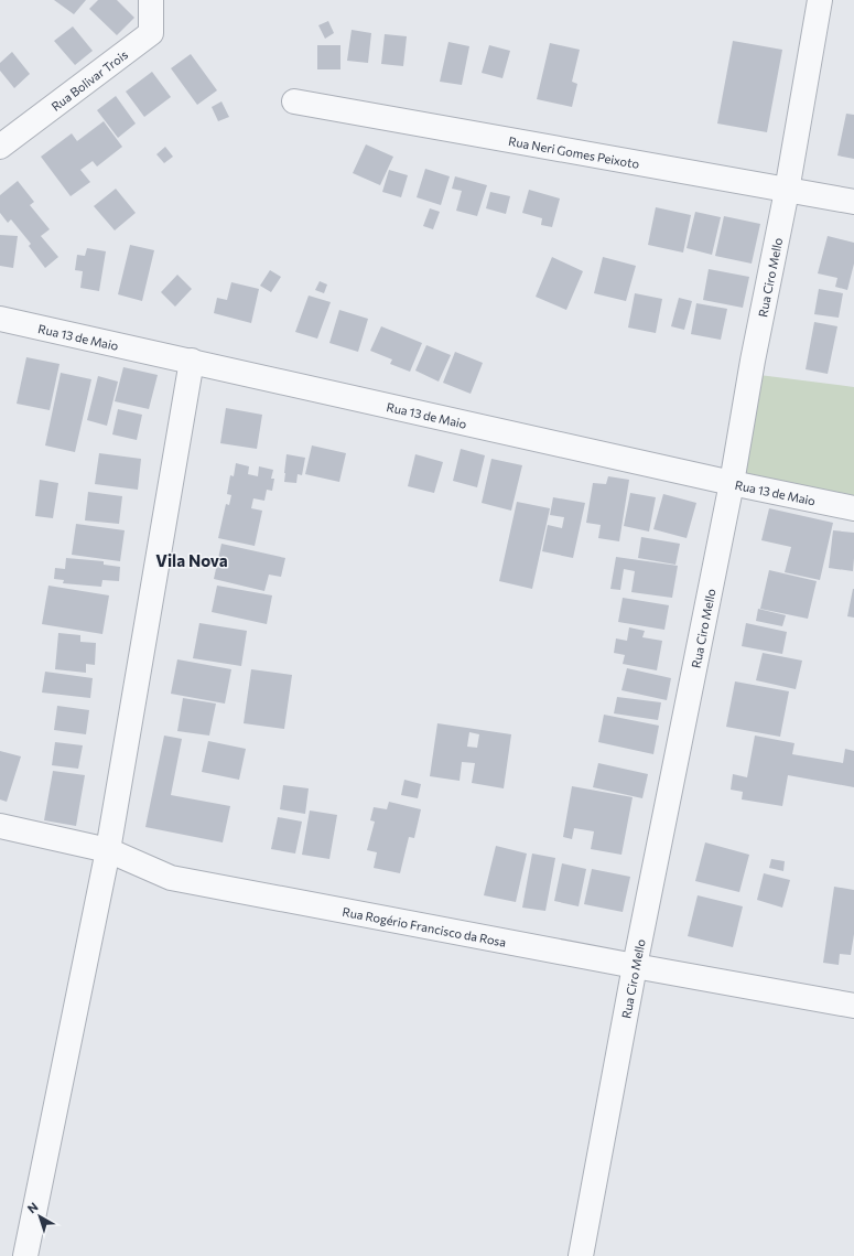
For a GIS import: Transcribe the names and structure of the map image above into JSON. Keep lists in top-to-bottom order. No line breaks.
{"streets":{"street":["Rua Bolivar Trois","Rua Neri Gomes Peixoto","Rua Ciro Mello","Rua 13 de Maio","Rua Rogério Francisco da Rosa"]},"crossings":[["Rua Neri Gomes Peixoto","Rua Ciro Mello"],["Rua Ciro Mello","Rua 13 de Maio"],["Rua Ciro Mello","Rua Rogério Francisco da Rosa"]],"districts":["Vila Nova"],"north":"top left"}
